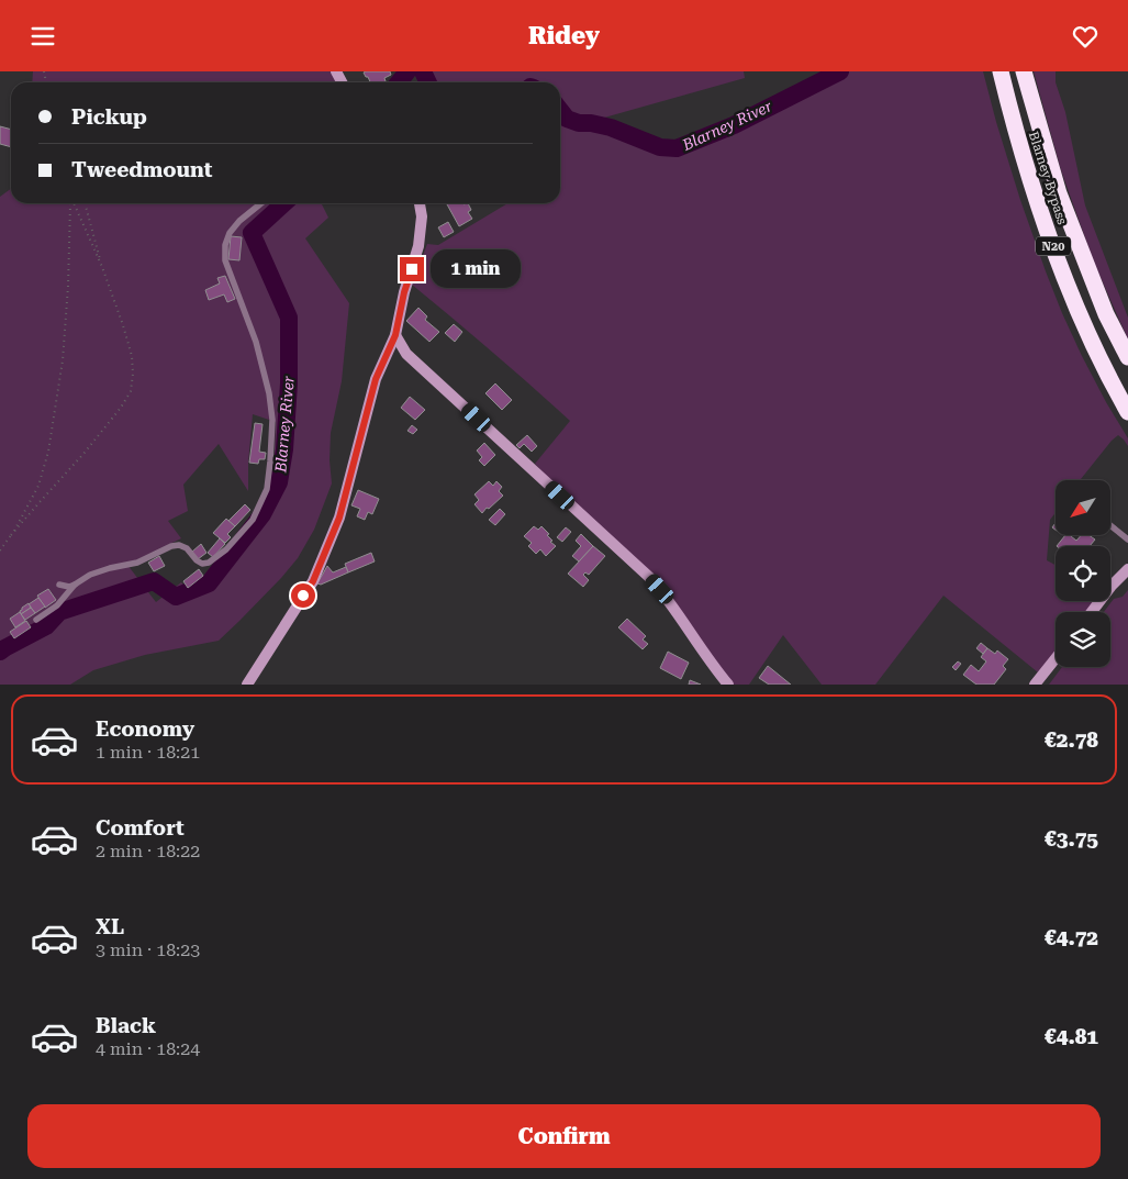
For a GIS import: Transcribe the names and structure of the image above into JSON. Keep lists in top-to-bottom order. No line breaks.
{"streets":{"highway":["Blarney Bypass","N20"]},"water":["Blarney River"],"north":"bottom left","page":{"header":"Ridey","banner":["Pickup","Tweedmount"],"bubble":"1 min","list":[{"name":"Economy","note":"1 min · 18:21","value":"€2.78"},{"name":"Comfort","note":"2 min · 18:22","value":"€3.75"},{"name":"XL","note":"3 min · 18:23","value":"€4.72"},{"name":"Black","note":"4 min · 18:24","value":"€4.81"}],"buttons":"Confirm"}}
